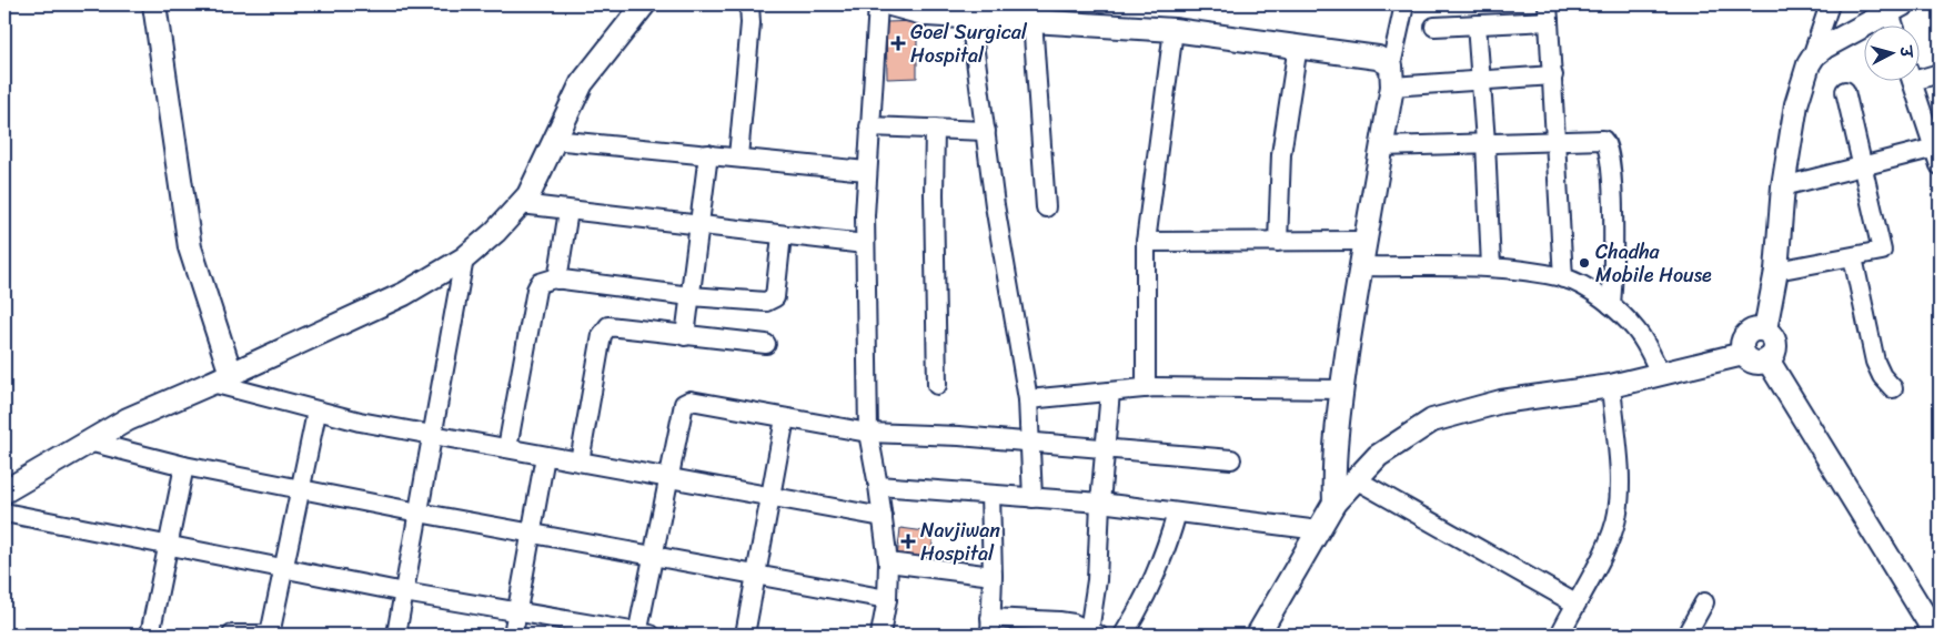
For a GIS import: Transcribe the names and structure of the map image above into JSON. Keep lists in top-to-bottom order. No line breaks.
{"places":{"health":["Goel Surgical Hospital","Navjiwan Hospital"],"other":["Chadha Mobile House"]},"north":"right"}
